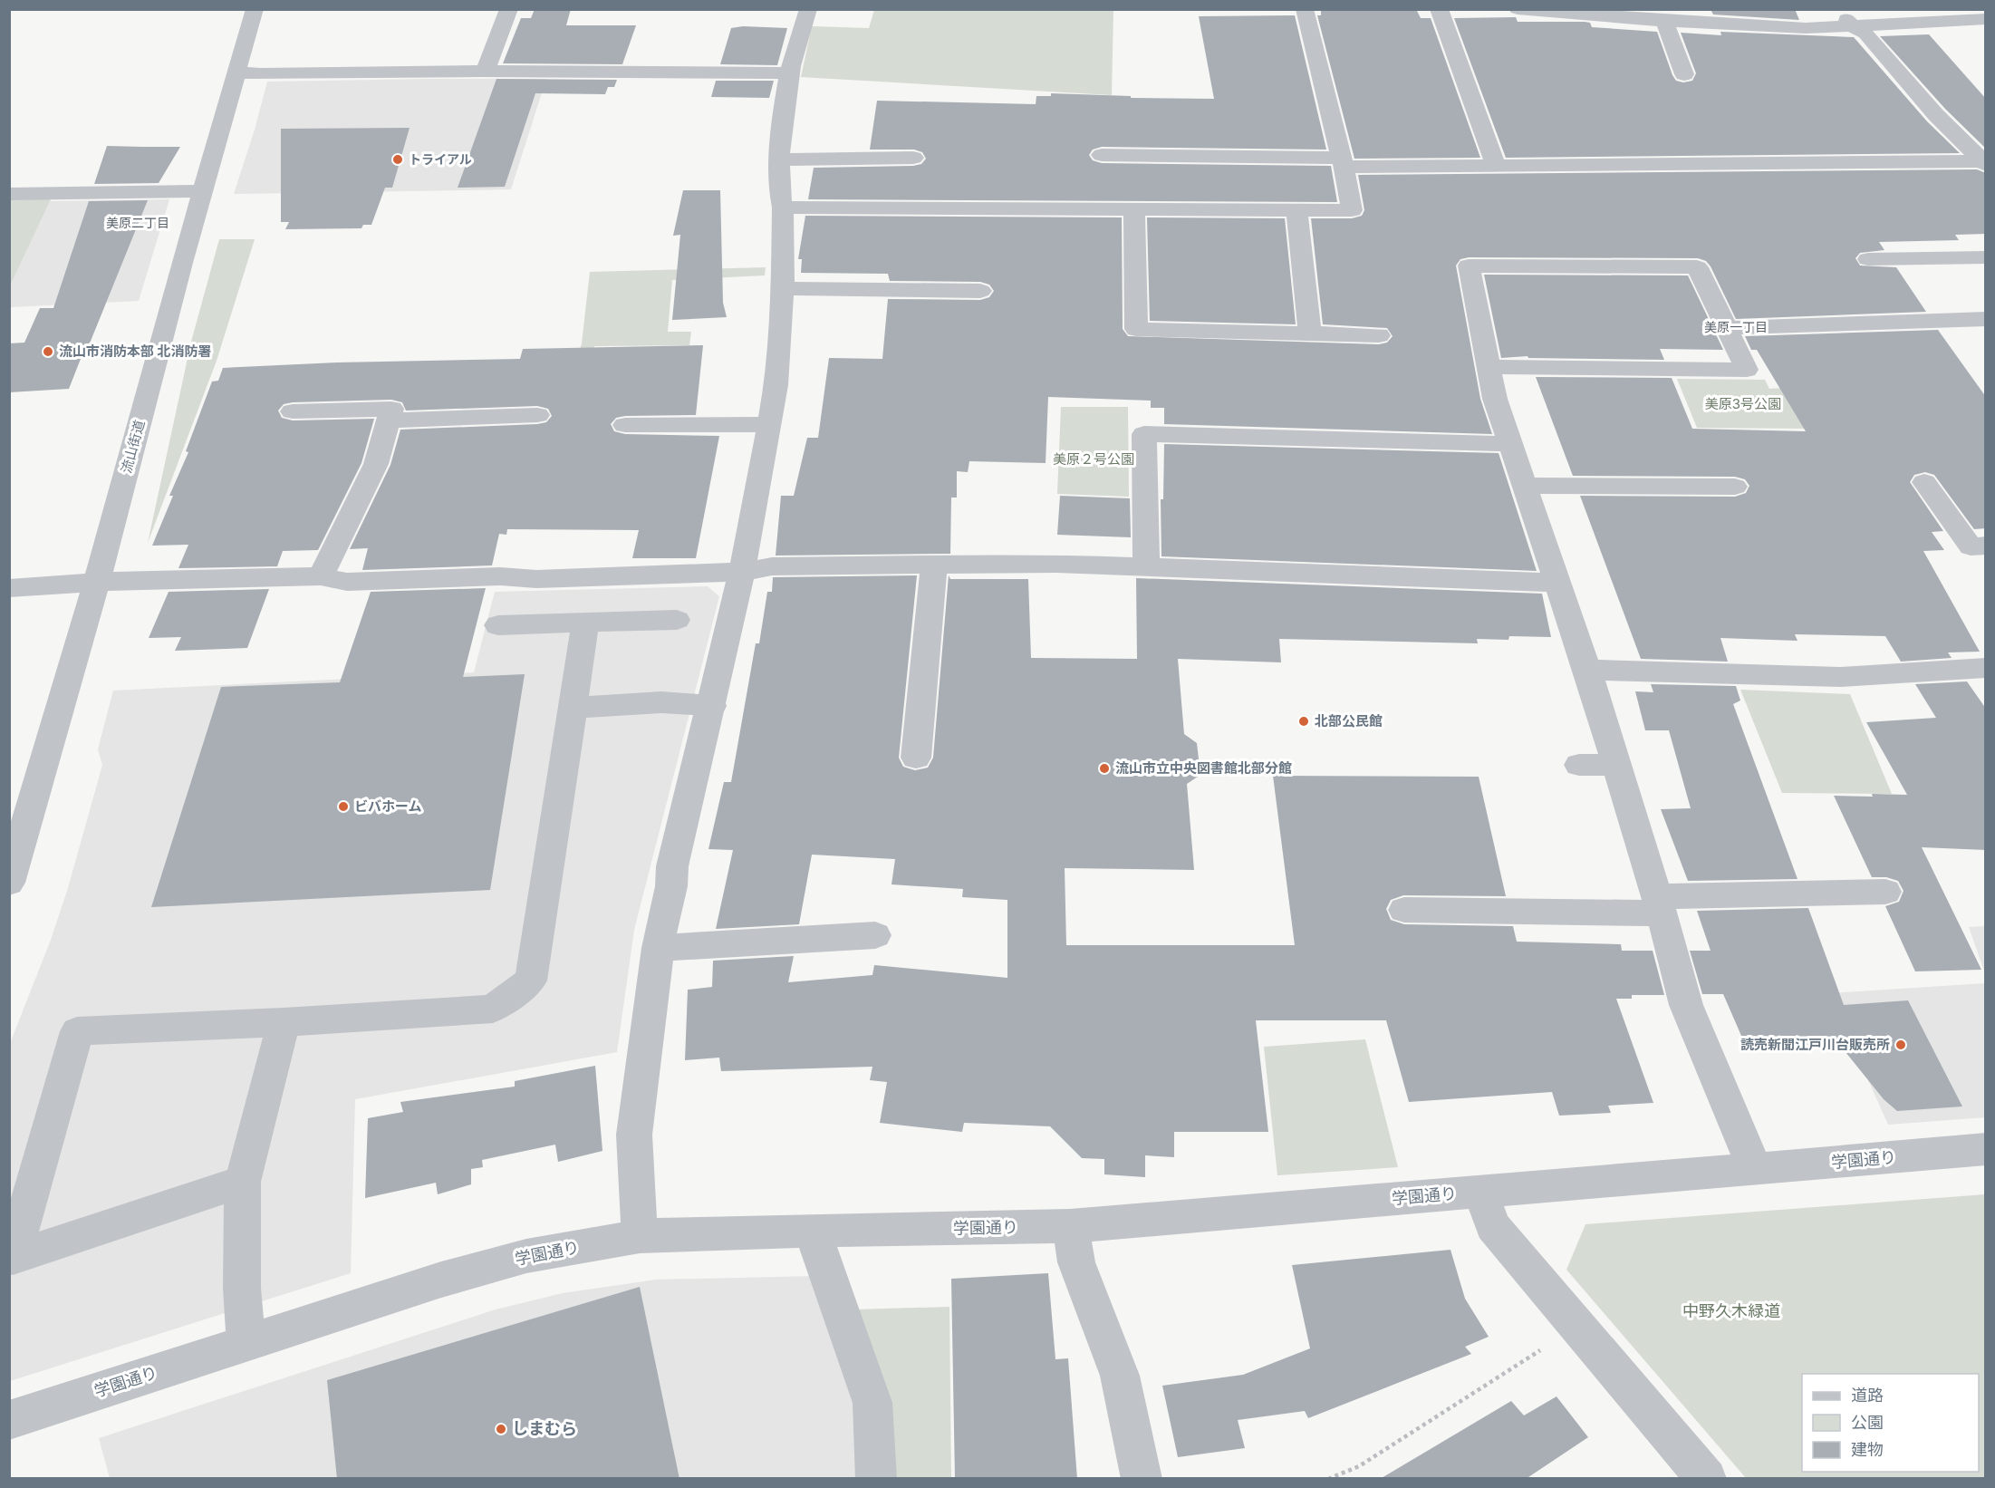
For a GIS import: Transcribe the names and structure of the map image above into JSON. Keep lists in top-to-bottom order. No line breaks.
{"streets":{"street":["流山街道","学園通り"]},"districts":["美原二丁目","美原一丁目"],"parks":["美原3号公園","美原２号公園","中野久木緑道"],"places":["トライアル","流山市消防本部 北消防署","北部公民館","流山市立中央図書館北部分館","ビバホーム","読売新聞江戸川台販売所","しまむら"],"legend":["道路","公園","建物"]}
